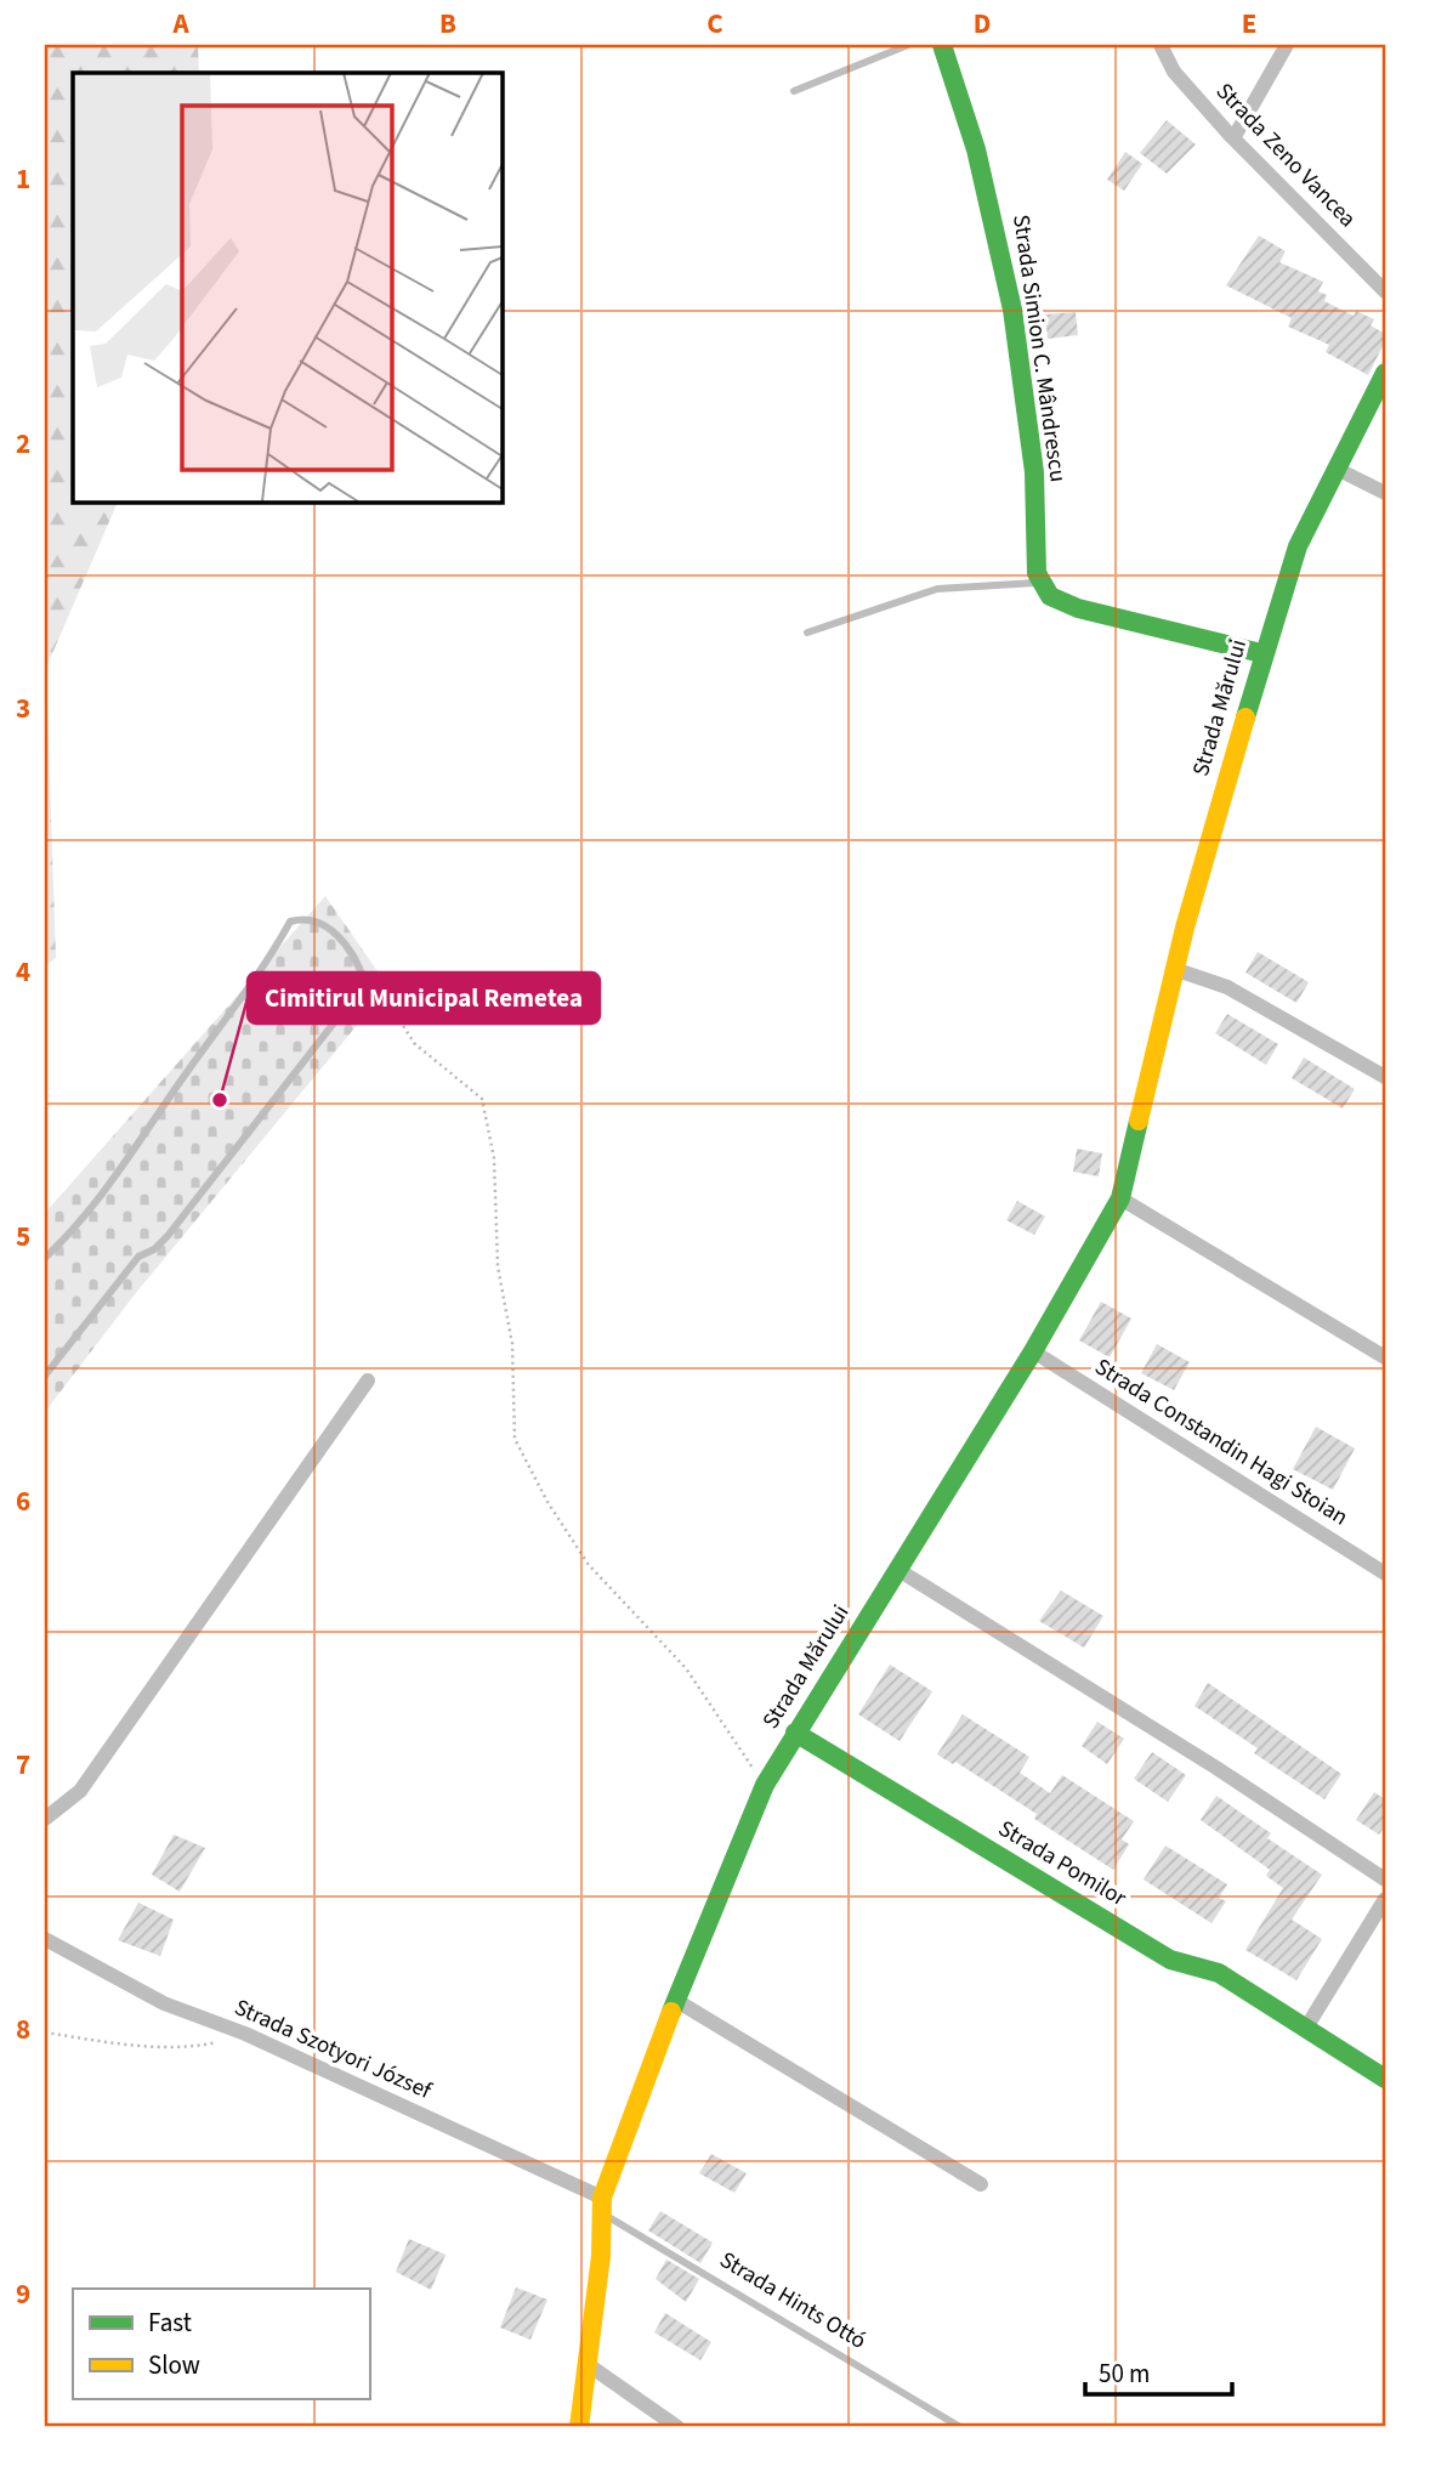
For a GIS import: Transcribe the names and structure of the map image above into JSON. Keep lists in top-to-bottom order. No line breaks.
{"streets":{"street":["Strada Zeno Vancea","Strada Simion C. Mândrescu","Strada Mărului","Strada Constandin Hagi Stoian","Strada Pomilor","Strada Szotyori József"],"lane":["Strada Hints Ottó"]},"crossings":[["Strada Mărului","Strada Constandin Hagi Stoian"],["Strada Mărului","Strada Pomilor"],["Strada Mărului","Strada Szotyori József"],["Strada Mărului","Strada Hints Ottó"],["Strada Szotyori József","Strada Hints Ottó"]],"places":["Cimitirul Municipal Remetea"],"legend":["Fast","Slow"],"scale_bar":"50 m","grid":{"columns":["A","B","C","D","E"],"rows":["1","2","3","4","5","6","7","8","9"]}}
